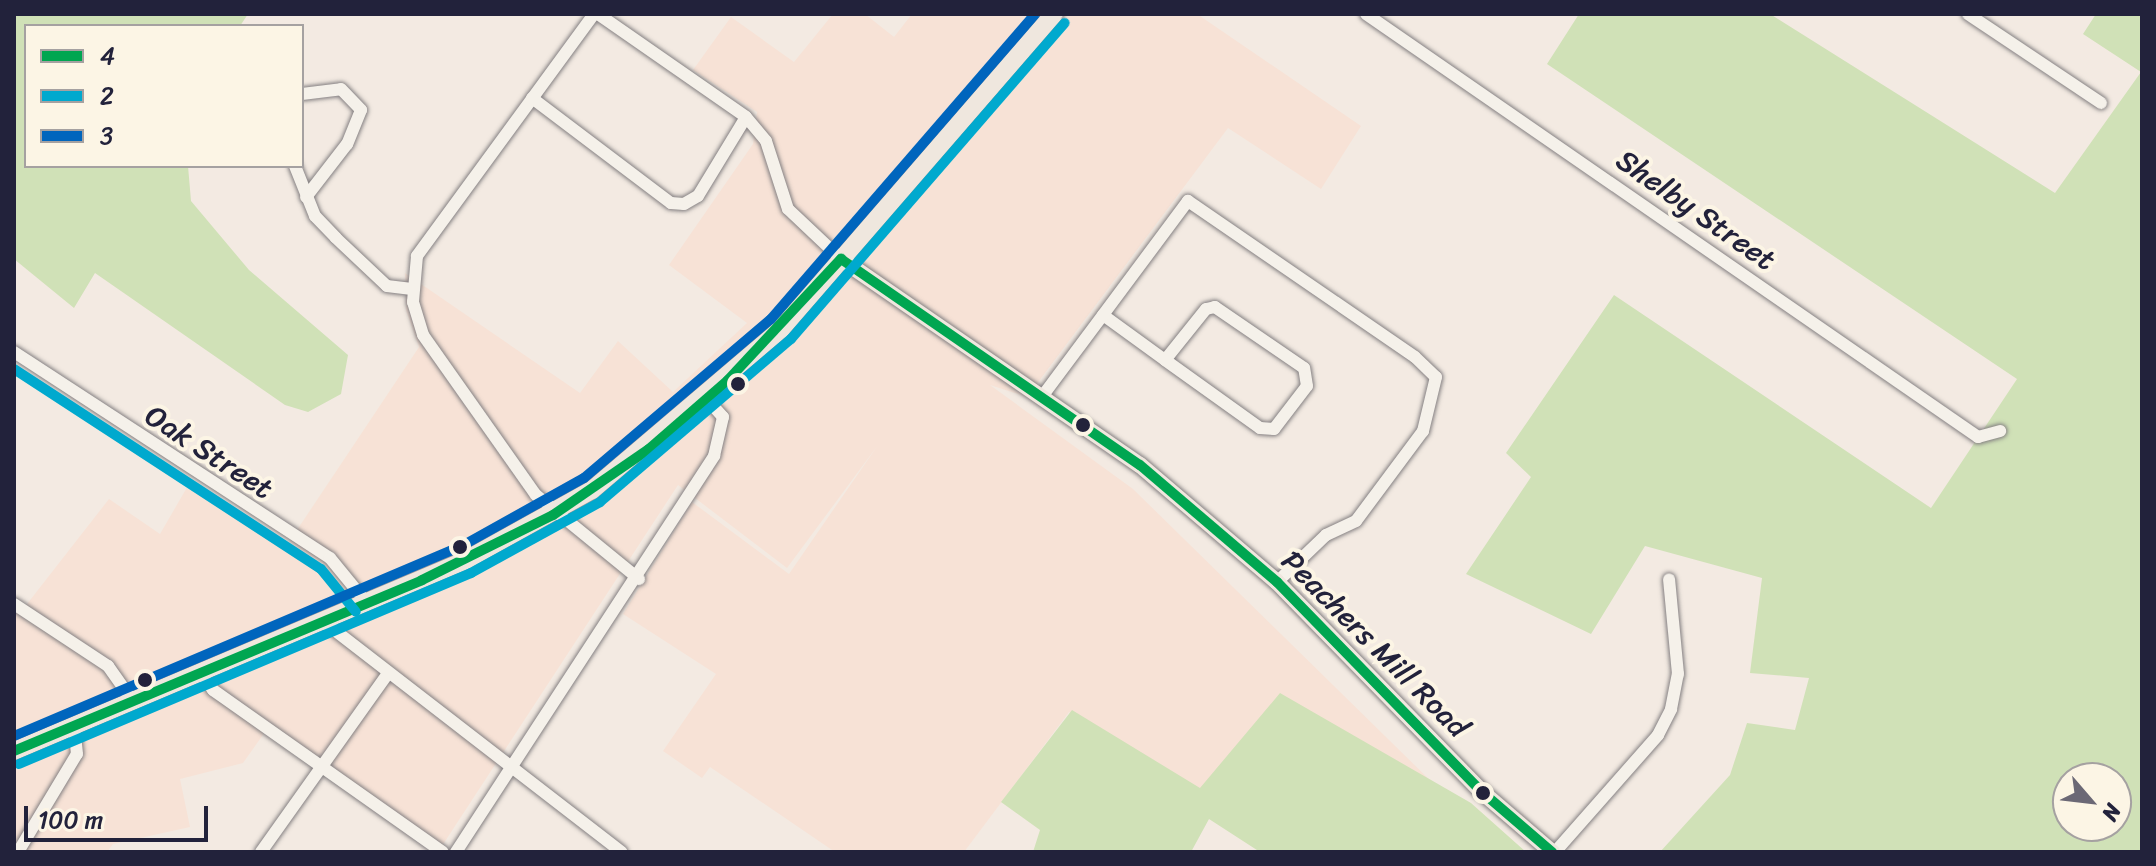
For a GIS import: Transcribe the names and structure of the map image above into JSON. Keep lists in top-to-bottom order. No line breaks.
{"streets":{"main road":["Peachers Mill Road"],"street":["Shelby Street","Oak Street"]},"lines":["transit line 3","transit line 2","transit line 4"],"legend":["4","2","3"],"scale_bar":"100 m","north":"bottom right"}
